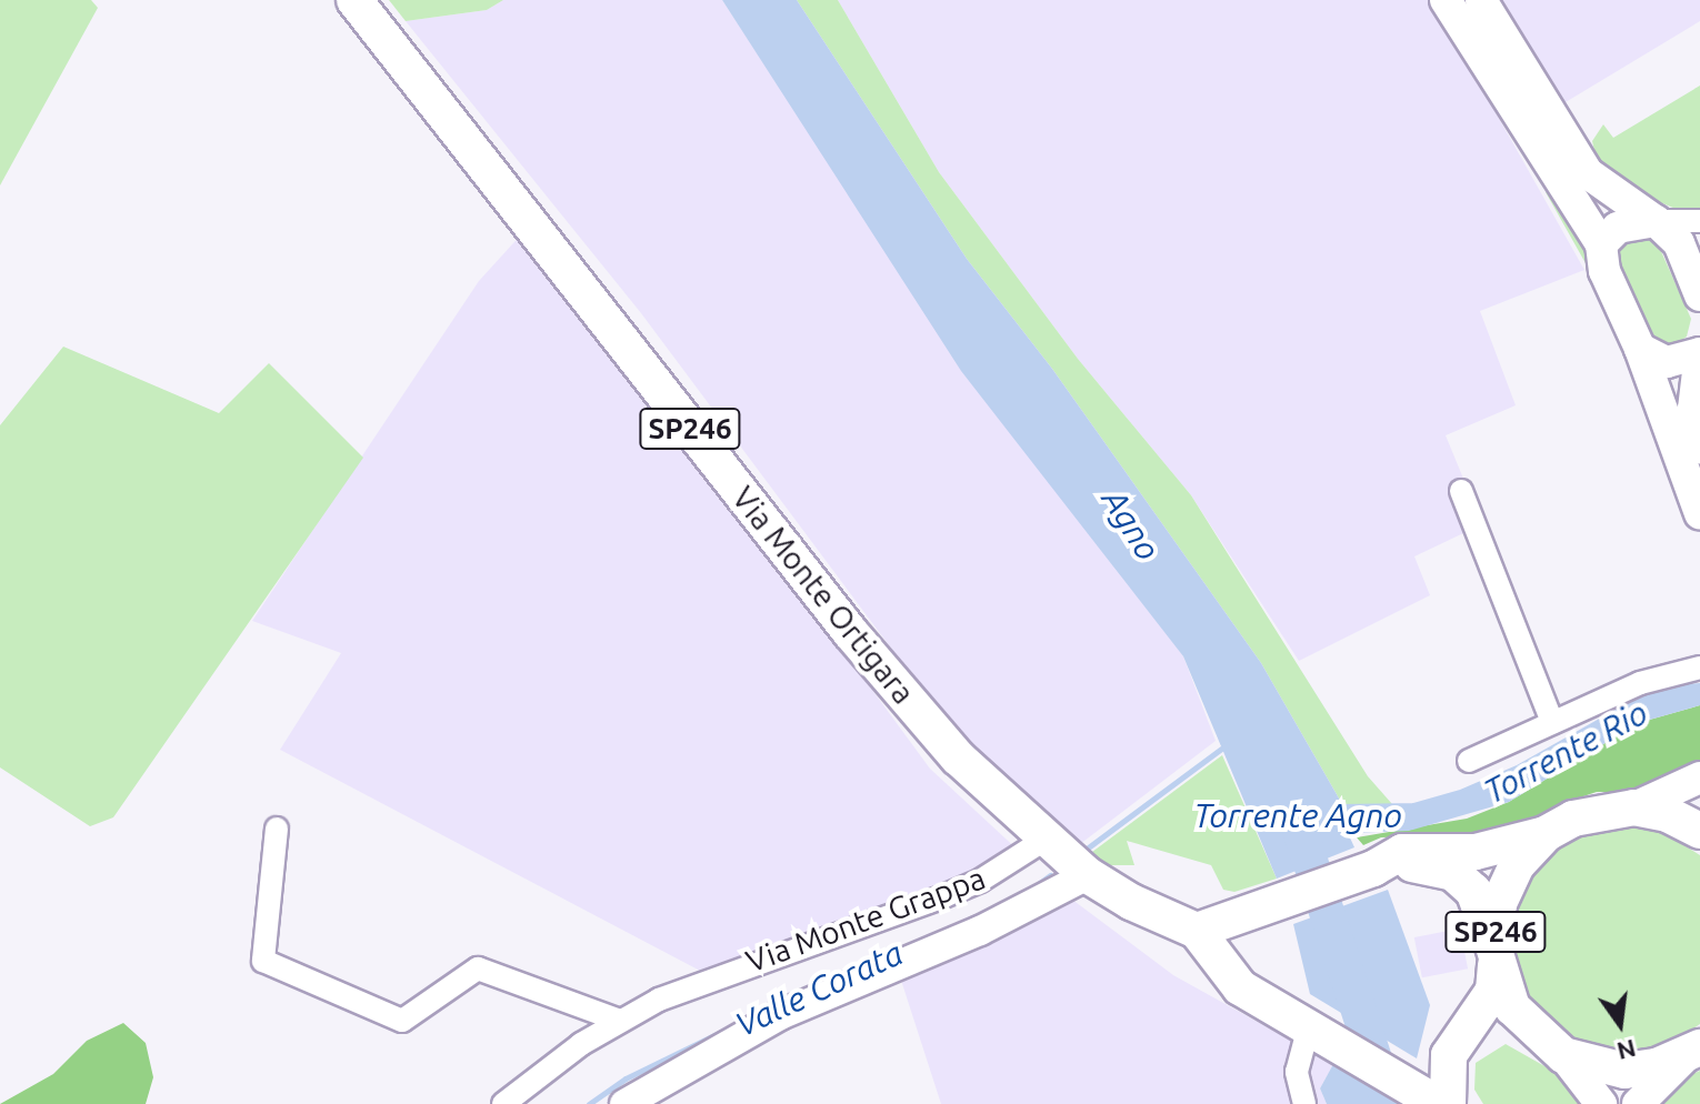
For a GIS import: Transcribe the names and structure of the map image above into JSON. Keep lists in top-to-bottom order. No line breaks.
{"streets":{"main road":["SP246","Via Monte Ortigara"],"street":["Via Monte Grappa"]},"crossings":[["SP246","Via Monte Ortigara"],["SP246","Via Monte Grappa"],["Via Monte Ortigara","Via Monte Grappa"]],"water":["Agno","Torrente Rio","Torrente Agno","Valle Corata"],"north":"bottom"}
